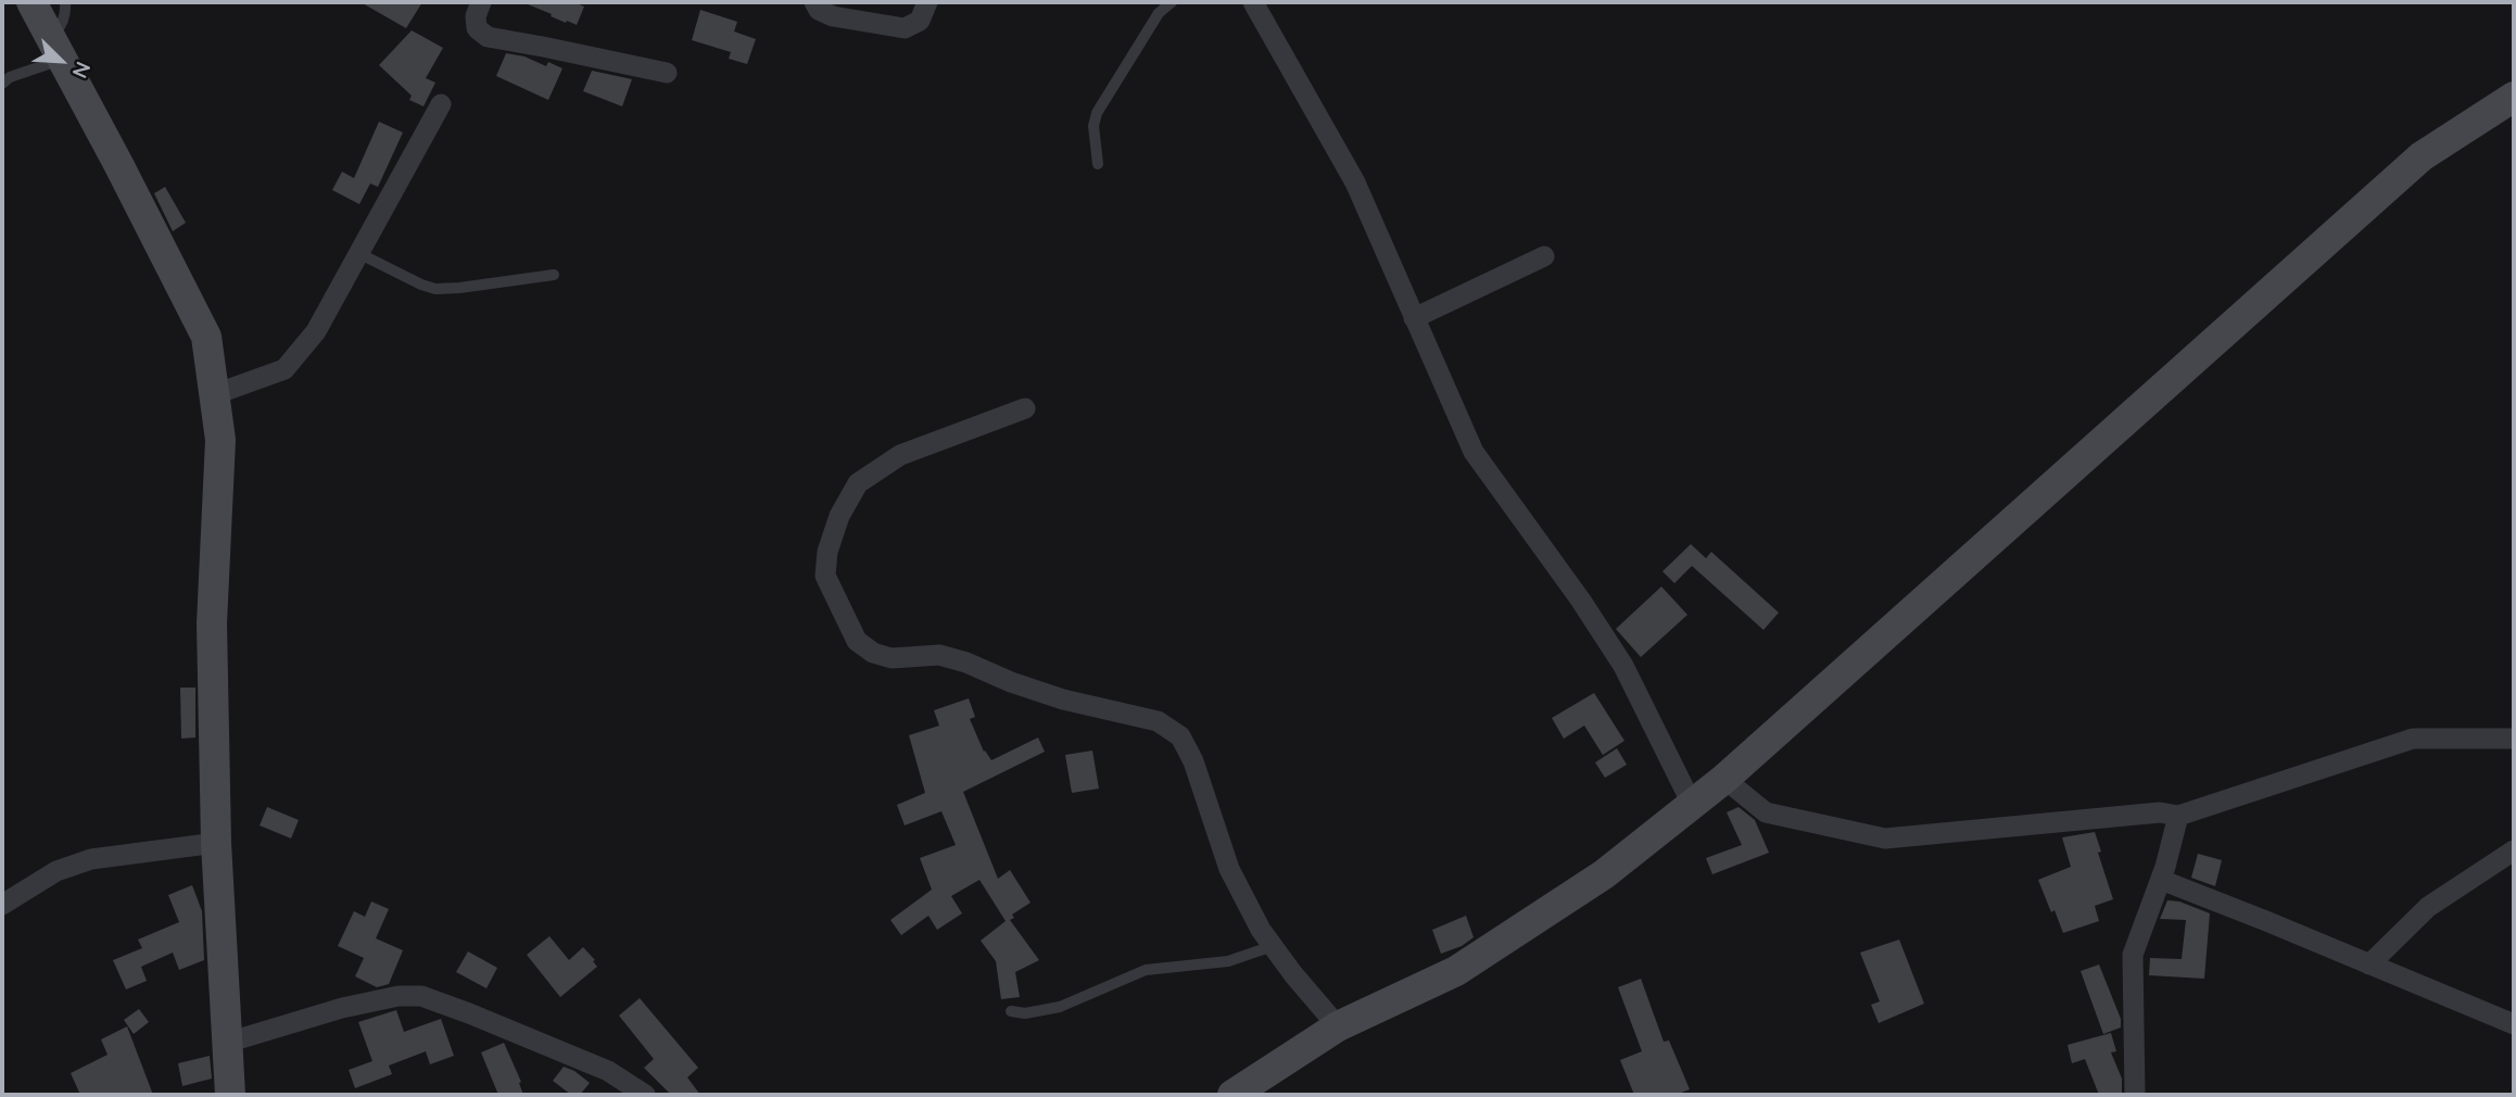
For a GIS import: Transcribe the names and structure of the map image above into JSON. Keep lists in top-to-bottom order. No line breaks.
{"north":"bottom right"}
